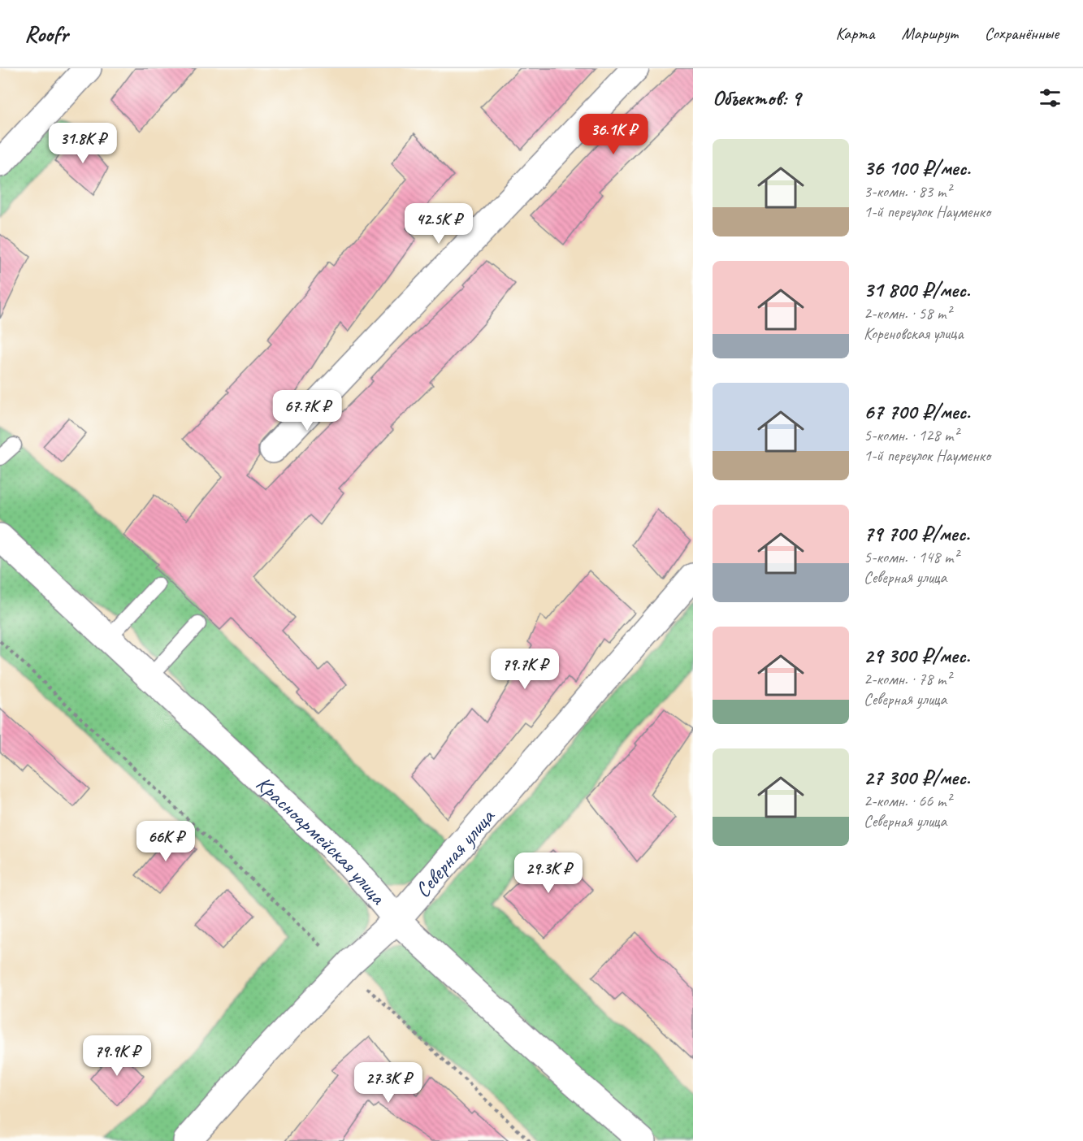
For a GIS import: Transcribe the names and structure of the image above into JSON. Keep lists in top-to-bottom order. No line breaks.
{"streets":{"street":["Красноармейская улица","Северная улица"]},"crossings":[["Красноармейская улица","Северная улица"]],"page":{"header":"Roofr","nav":["Карта","Маршрут","Сохранённые"],"heading":"Объектов: 9","price":["36.1K ₽","31.8K ₽","42.5K ₽","67.7K ₽","79.7K ₽","66K ₽","29.3K ₽","79.9K ₽","27.3K ₽"],"list":[{"name":"36 100 ₽/мес.","note":"3-комн. · 83 m² · 1-й переулок Науменко"},{"name":"31 800 ₽/мес.","note":"2-комн. · 58 m² · Кореновская улица"},{"name":"67 700 ₽/мес.","note":"5-комн. · 128 m² · 1-й переулок Науменко"},{"name":"79 700 ₽/мес.","note":"5-комн. · 148 m² · Северная улица"},{"name":"29 300 ₽/мес.","note":"2-комн. · 78 m² · Северная улица"},{"name":"27 300 ₽/мес.","note":"2-комн. · 66 m² · Северная улица"}]}}
